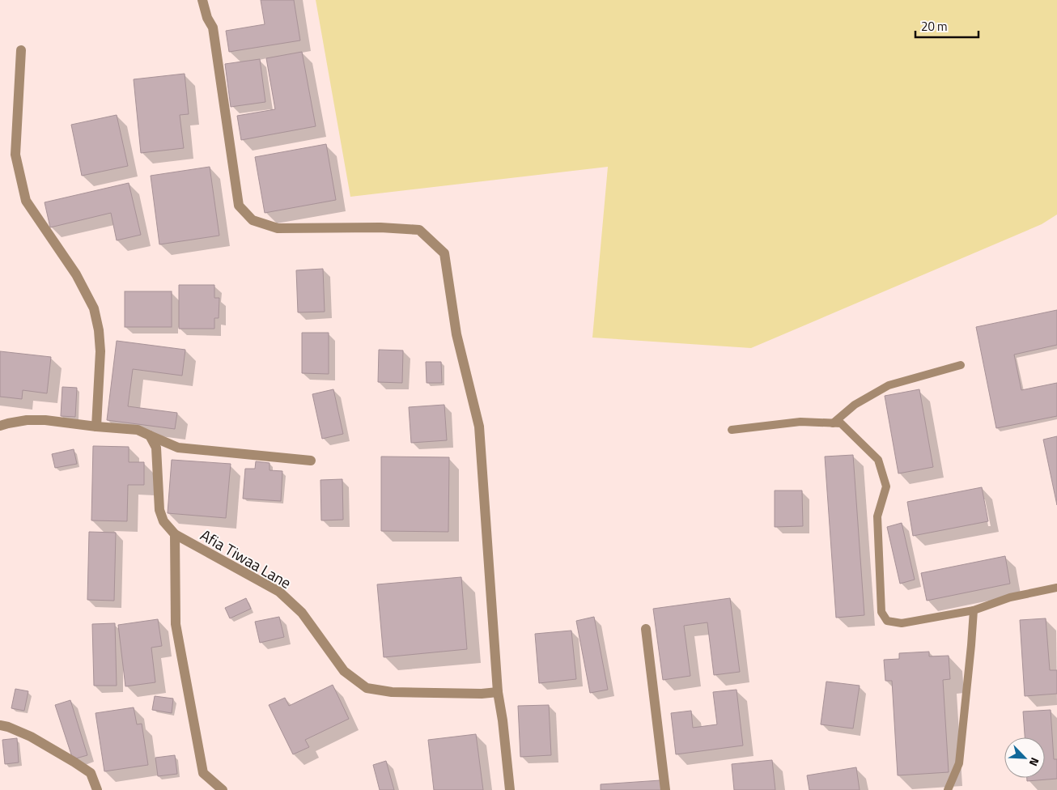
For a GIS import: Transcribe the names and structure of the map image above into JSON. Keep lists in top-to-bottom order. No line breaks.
{"streets":{"street":["Afia Tiwaa Lane"]},"scale_bar":"20 m","north":"bottom right"}
